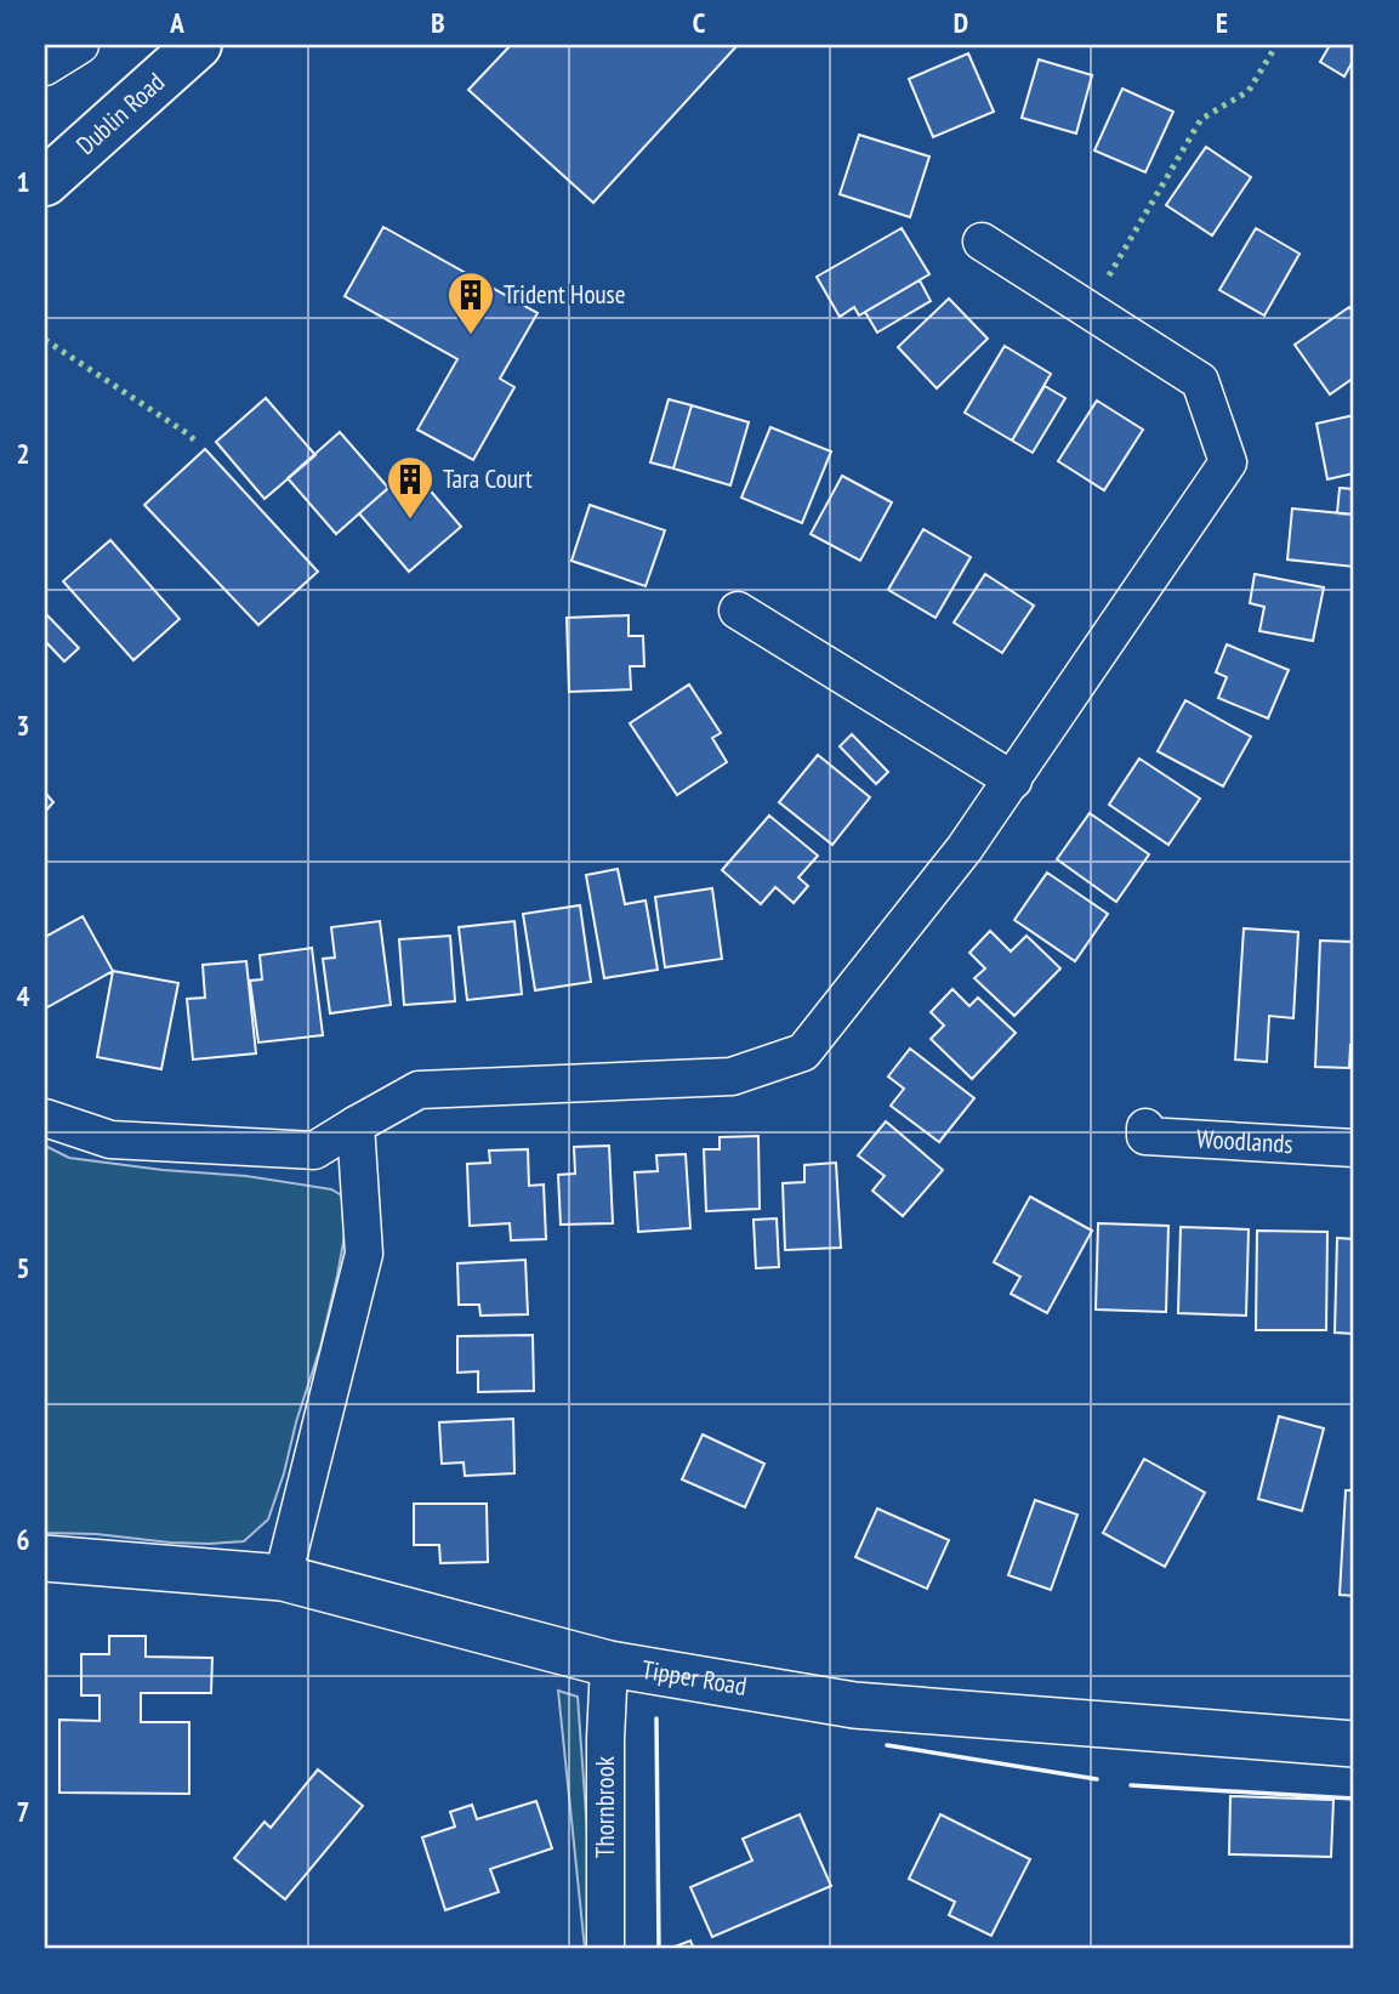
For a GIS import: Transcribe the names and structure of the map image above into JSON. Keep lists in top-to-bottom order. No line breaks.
{"streets":{"main road":["Dublin Road"],"street":["Woodlands","Tipper Road","Thornbrook"]},"crossings":[["Tipper Road","Thornbrook"]],"places":{"building":["Trident House","Tara Court"]},"grid":{"columns":["A","B","C","D","E"],"rows":["1","2","3","4","5","6","7"]}}
